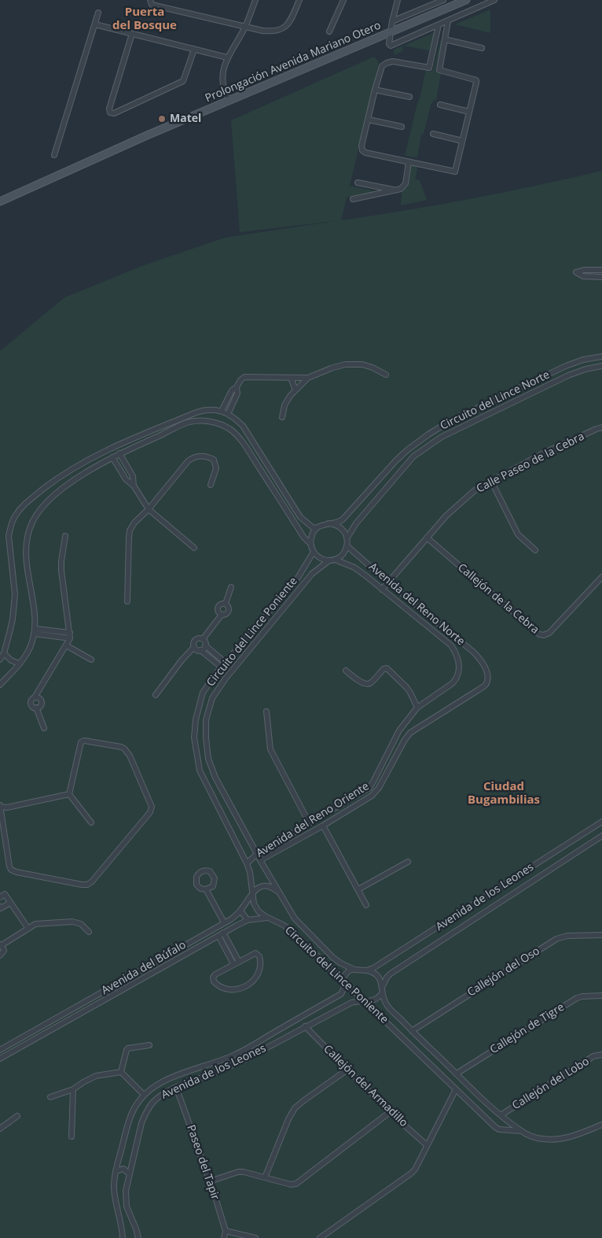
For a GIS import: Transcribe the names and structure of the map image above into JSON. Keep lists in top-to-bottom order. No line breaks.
{"streets":{"street":["Prolongación Avenida Mariano Otero","Circuito del Lince Norte","Calle Paseo de la Cebra","Callejón de la Cebra","Avenida del Reno Norte","Circuito del Lince Poniente","Avenida del Reno Oriente","Avenida de los Leones","Avenida del Búfalo","Callejón del Oso","Callejón de Tigre","Callejón del Lobo","Callejón del Armadillo","Paseo del Tapir"]},"crossings":[["Circuito del Lince Norte","Avenida del Reno Norte"],["Circuito del Lince Norte","Circuito del Lince Poniente"],["Calle Paseo de la Cebra","Callejón de la Cebra"],["Calle Paseo de la Cebra","Avenida del Reno Norte"],["Avenida del Reno Norte","Circuito del Lince Poniente"],["Avenida del Reno Norte","Avenida del Reno Oriente"],["Circuito del Lince Poniente","Avenida del Reno Oriente"],["Circuito del Lince Poniente","Avenida de los Leones"],["Circuito del Lince Poniente","Avenida del Búfalo"],["Circuito del Lince Poniente","Callejón del Oso"],["Circuito del Lince Poniente","Callejón de Tigre"],["Circuito del Lince Poniente","Callejón del Lobo"],["Avenida de los Leones","Callejón del Armadillo"],["Avenida de los Leones","Paseo del Tapir"]],"districts":["Puerta del Bosque","Ciudad Bugambilias"],"places":["Matel"]}
